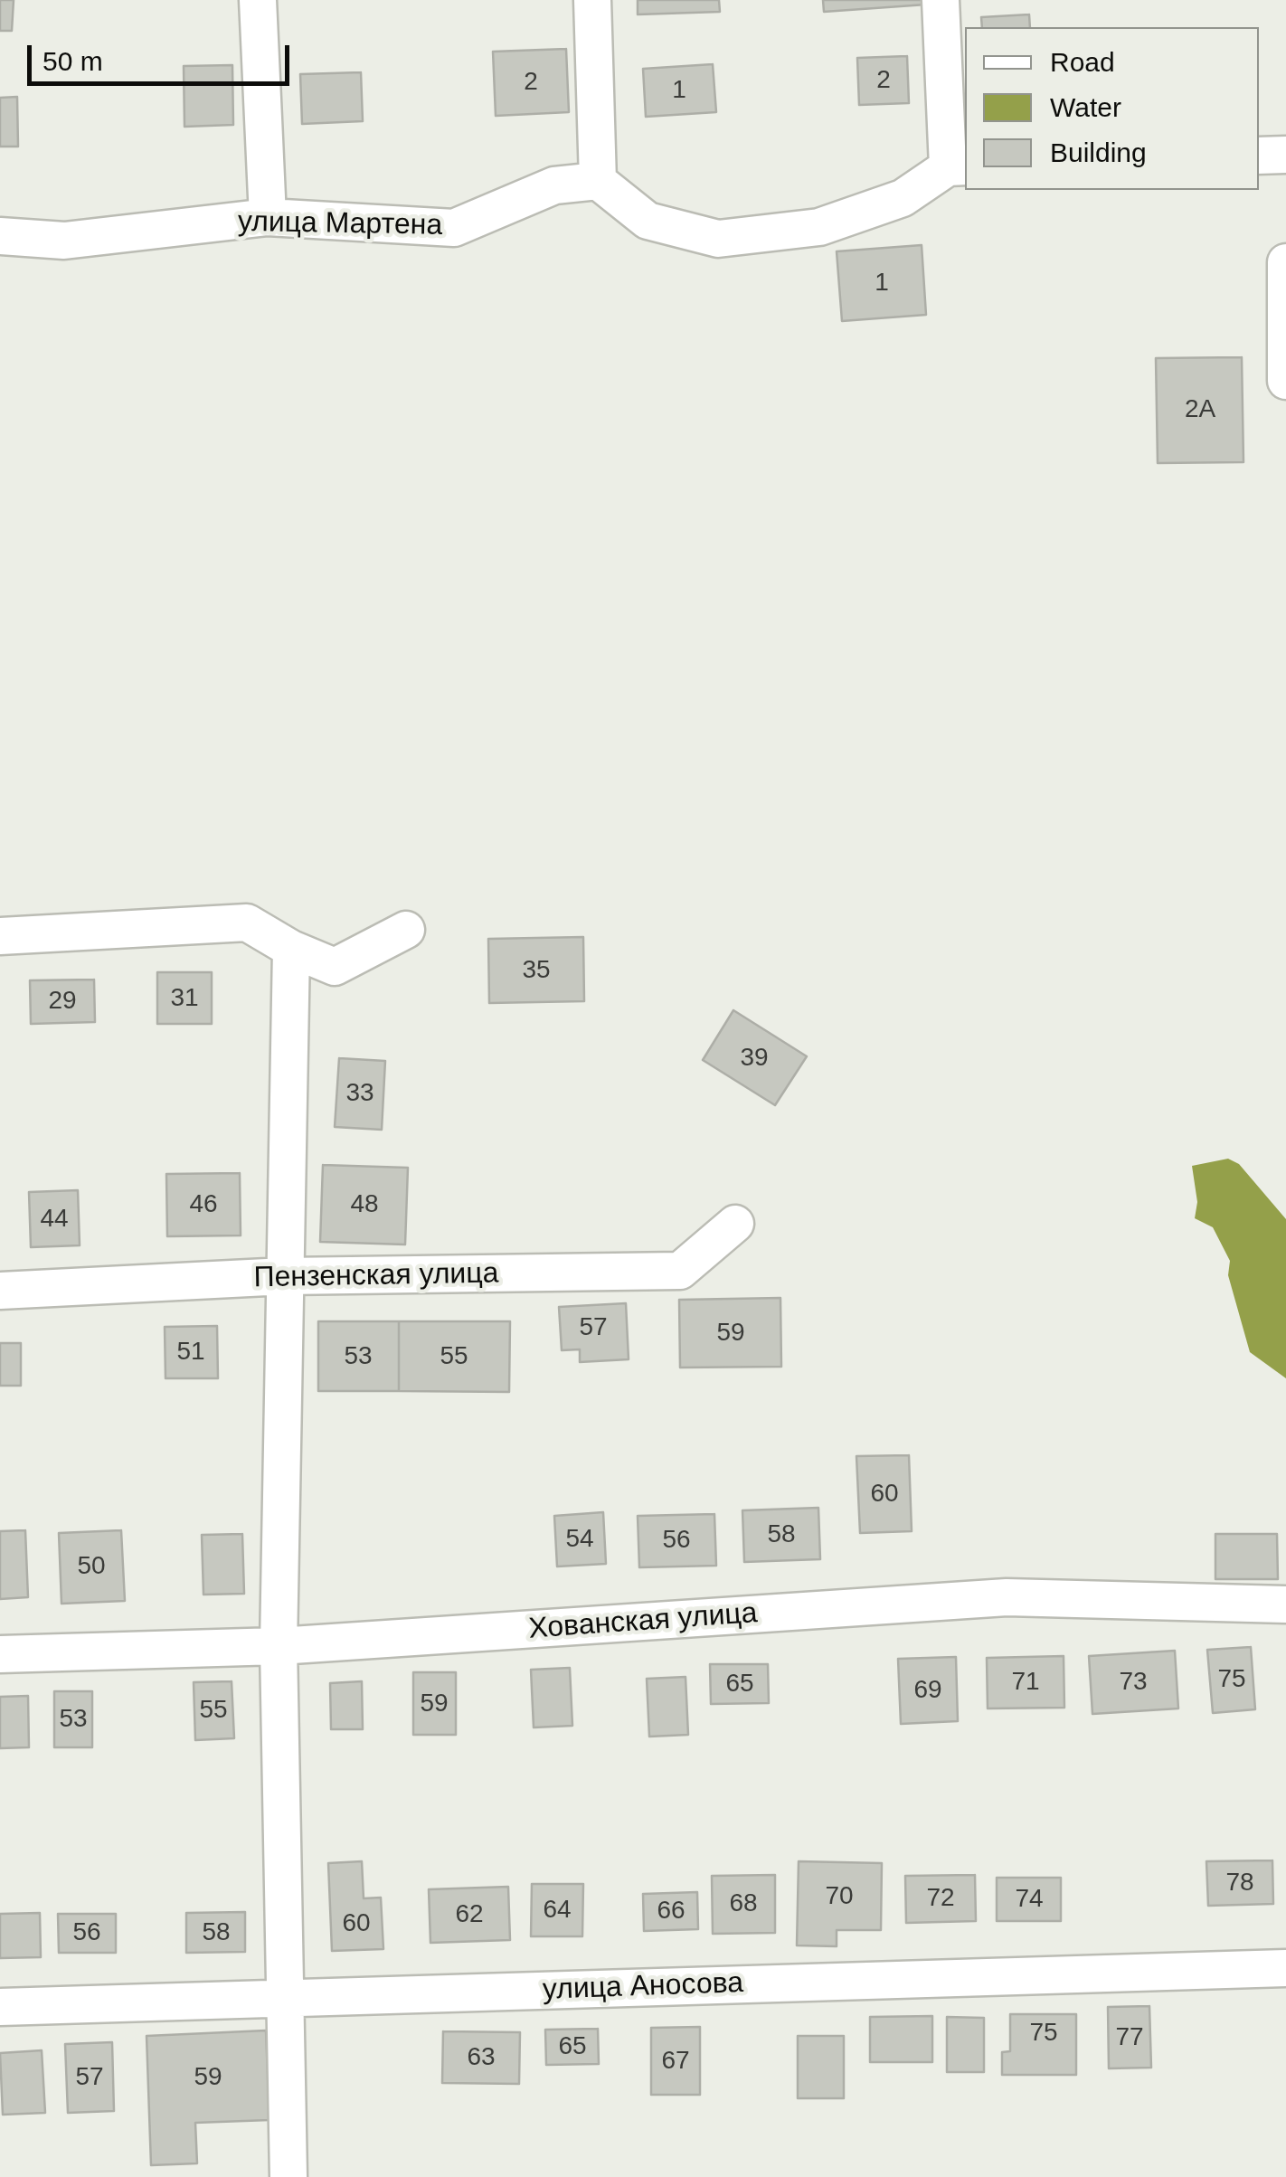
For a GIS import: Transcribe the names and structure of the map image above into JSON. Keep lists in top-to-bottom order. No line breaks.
{"streets":{"street":["улица Мартена","Пензенская улица","Хованская улица","улица Аносова"]},"house_numbers":["2","2","1","1","2А","35","31","29","39","33","46","48","44","57","59","51","53","55","60","58","54","56","50","75","71","73","65","69","59","55","53","78","70","72","74","68","64","66","62","60","56","58","75","77","65","63","67","57","59"],"legend":["Road","Water","Building"],"scale_bar":"50 m"}
